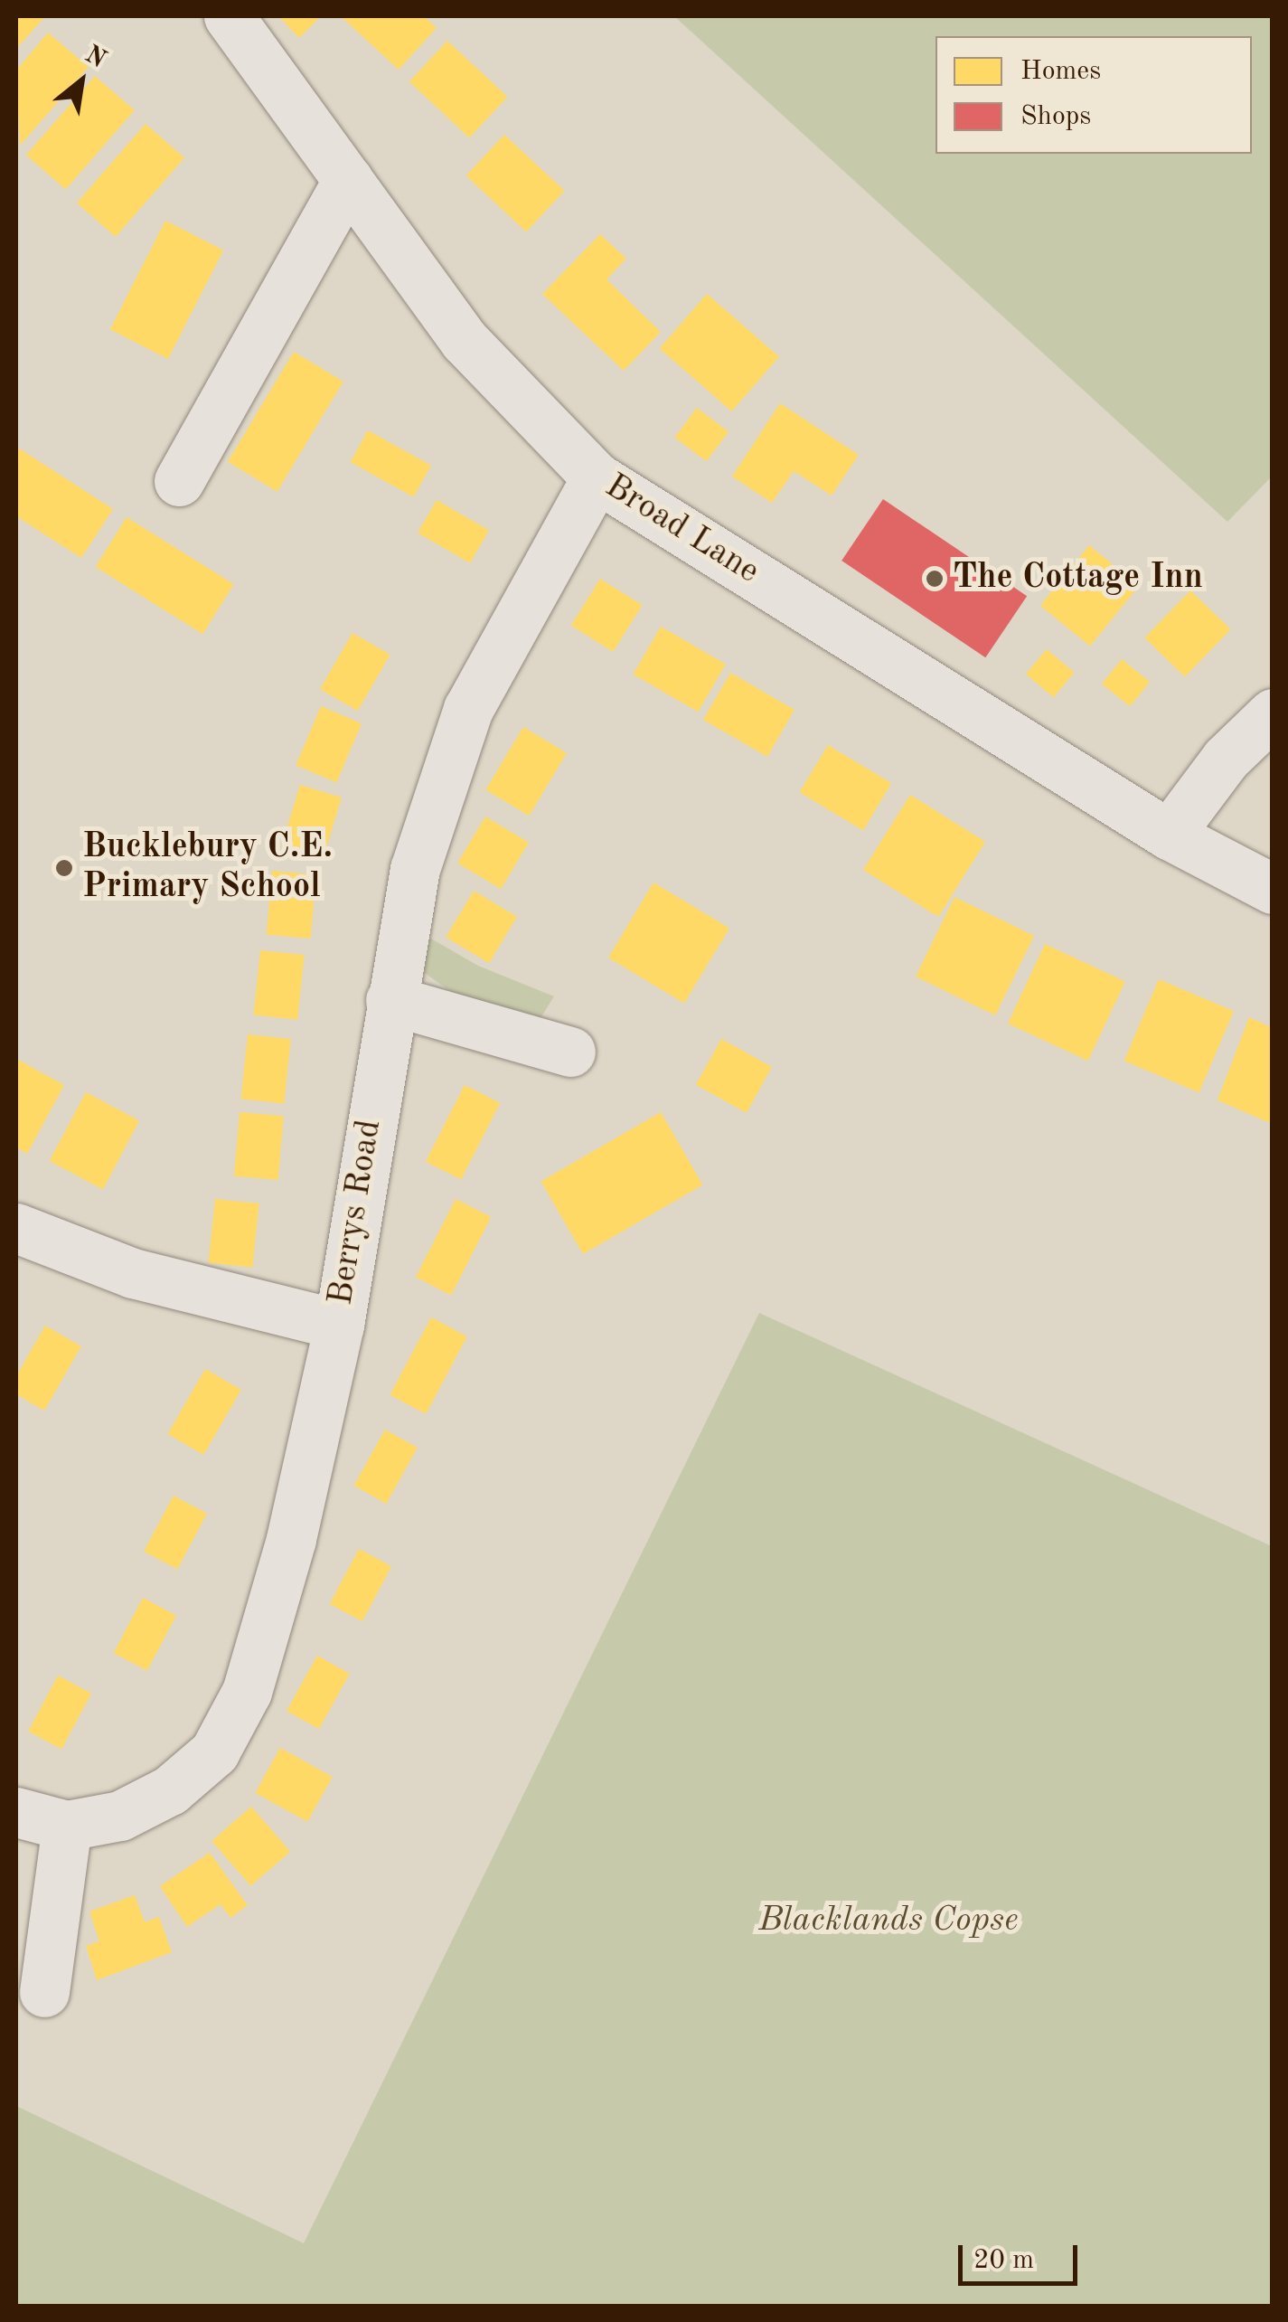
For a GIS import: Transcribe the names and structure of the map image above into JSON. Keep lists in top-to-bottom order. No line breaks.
{"streets":{"street":["Broad Lane","Berrys Road"]},"crossings":[["Broad Lane","Berrys Road"]],"parks":["Blacklands Copse"],"places":["The Cottage Inn","Bucklebury C.E. Primary School"],"legend":["Homes","Shops"],"scale_bar":"20 m","north":"top right"}
